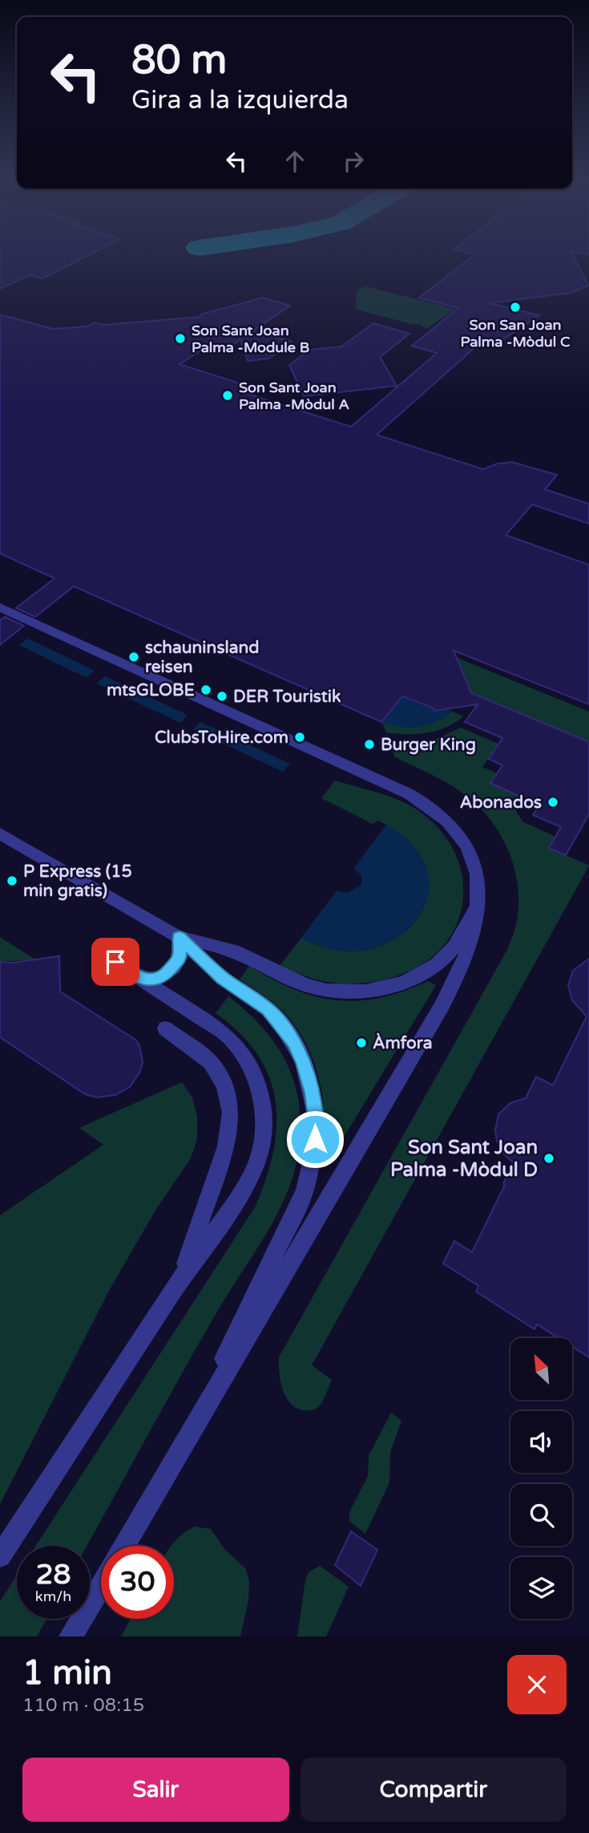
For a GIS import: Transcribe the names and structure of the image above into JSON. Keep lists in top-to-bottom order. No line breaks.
{"places":["Son San Joan Palma -Mòdul C","Son Sant Joan Palma -Module B","Son Sant Joan Palma -Mòdul A","schauninsland reisen","mtsGLOBE","DER Touristik","ClubsToHire.com","Burger King","Abonados","P Express (15 min gratis)","Àmfora","Son Sant Joan Palma -Mòdul D"],"north":"top left","page":{"turn":["80 m","Gira a la izquierda"],"speed":"28 km/h","limit":"30","heading":["1 min","110 m · 08:15"],"buttons":["Salir","Compartir"]}}
